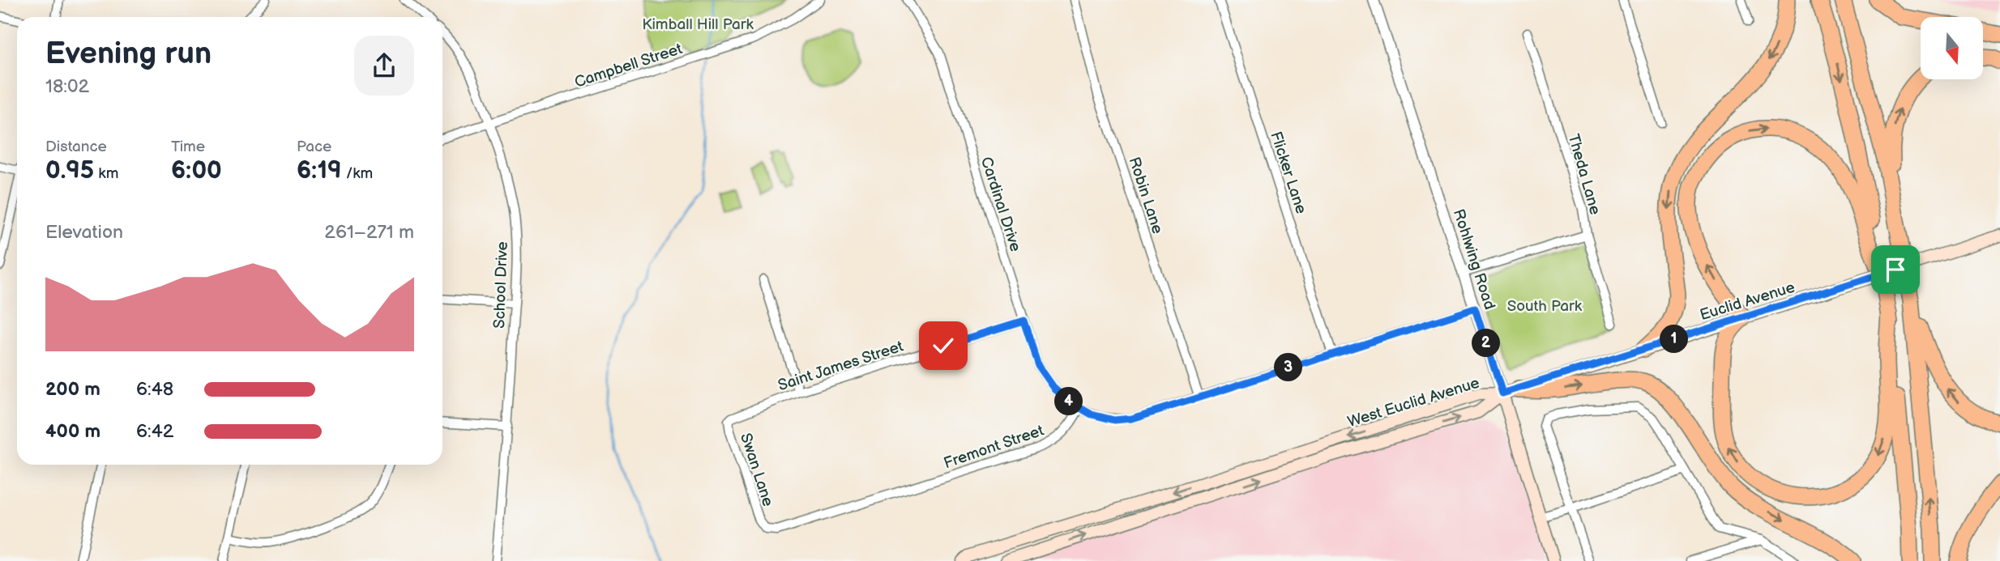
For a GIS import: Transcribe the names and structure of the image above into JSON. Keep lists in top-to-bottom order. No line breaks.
{"streets":{"main road":["Rohlwing Road","Euclid Avenue","West Euclid Avenue"],"street":["Campbell Street","Flicker Lane","Theda Lane","Robin Lane","Cardinal Drive","School Drive","Saint James Street","Fremont Street","Swan Lane"]},"crossings":[["Campbell Street","School Drive"],["Cardinal Drive","Saint James Street"],["Cardinal Drive","Fremont Street"],["Rohlwing Road","Euclid Avenue"],["Rohlwing Road","West Euclid Avenue"],["Euclid Avenue","West Euclid Avenue"],["Saint James Street","Swan Lane"],["Fremont Street","Swan Lane"]],"parks":["Kimball Hill Park","South Park"],"north":"bottom","page":{"heading":["Evening run","18:02"],"stats":[["Distance","0.95 km"],["Time","6:00"],["Pace","6:19 /km"]],"chart":["Elevation","261–271 m"],"pins":["1","2","3","4"],"list":[{"name":"200 m","note":"6:48"},{"name":"400 m","note":"6:42"}]}}
